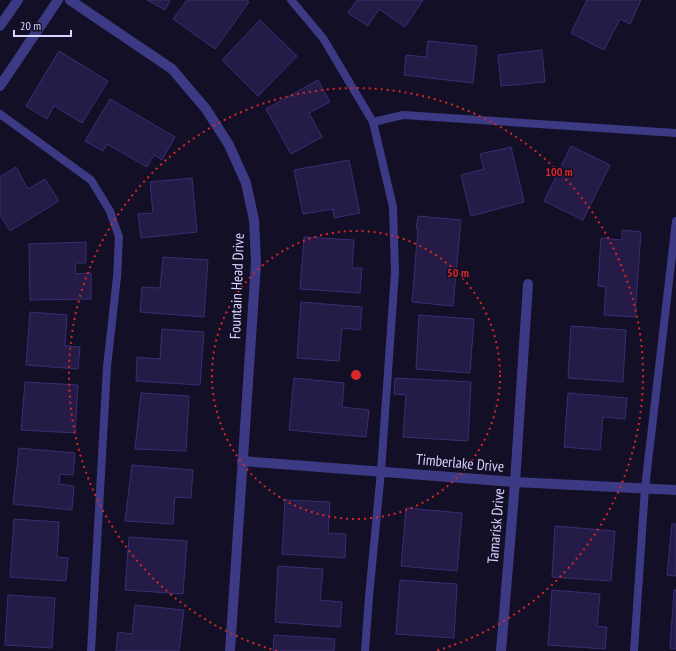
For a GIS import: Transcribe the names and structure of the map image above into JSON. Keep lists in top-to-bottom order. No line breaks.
{"streets":{"street":["Fountain Head Drive","Timberlake Drive","Tamarisk Drive"]},"crossings":[["Fountain Head Drive","Timberlake Drive"],["Timberlake Drive","Tamarisk Drive"]],"scale_bar":"20 m","rings":["100 m","50 m"]}
